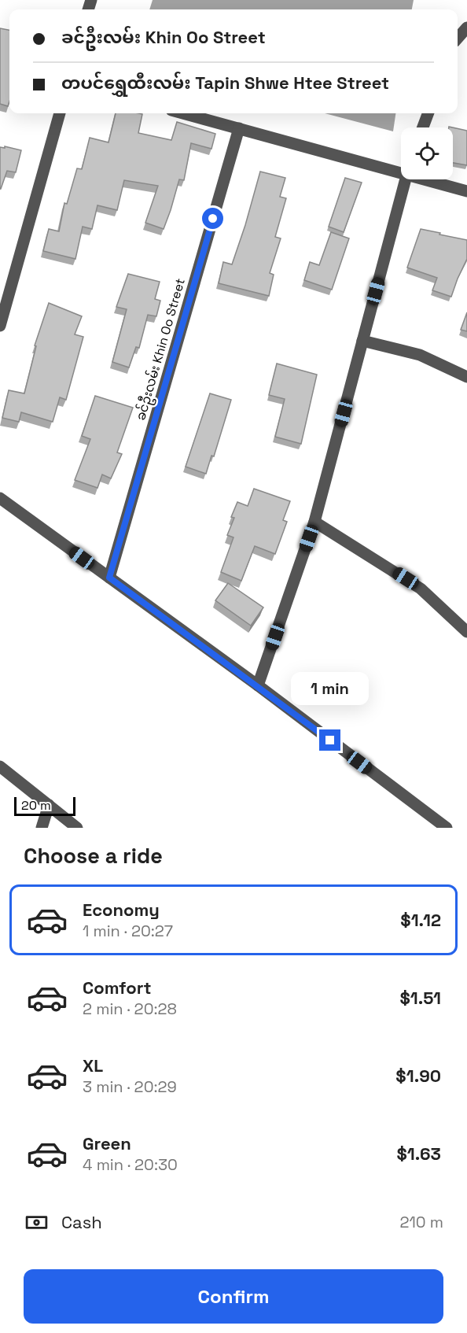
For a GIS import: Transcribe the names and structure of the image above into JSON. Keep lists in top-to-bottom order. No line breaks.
{"streets":{"street":["ခင်ဦးလမ်း Khin Oo Street"]},"scale_bar":"20 m","page":{"banner":["ခင်ဦးလမ်း Khin Oo Street","တပင်ရွှေထီးလမ်း Tapin Shwe Htee Street"],"bubble":"1 min","scale":"20 m","heading":"Choose a ride","list":[{"name":"Economy","note":"1 min · 20:27","value":"$1.12"},{"name":"Comfort","note":"2 min · 20:28","value":"$1.51"},{"name":"XL","note":"3 min · 20:29","value":"$1.90"},{"name":"Green","note":"4 min · 20:30","value":"$1.63"}],"pay":["Cash","210 m"],"buttons":"Confirm"}}
